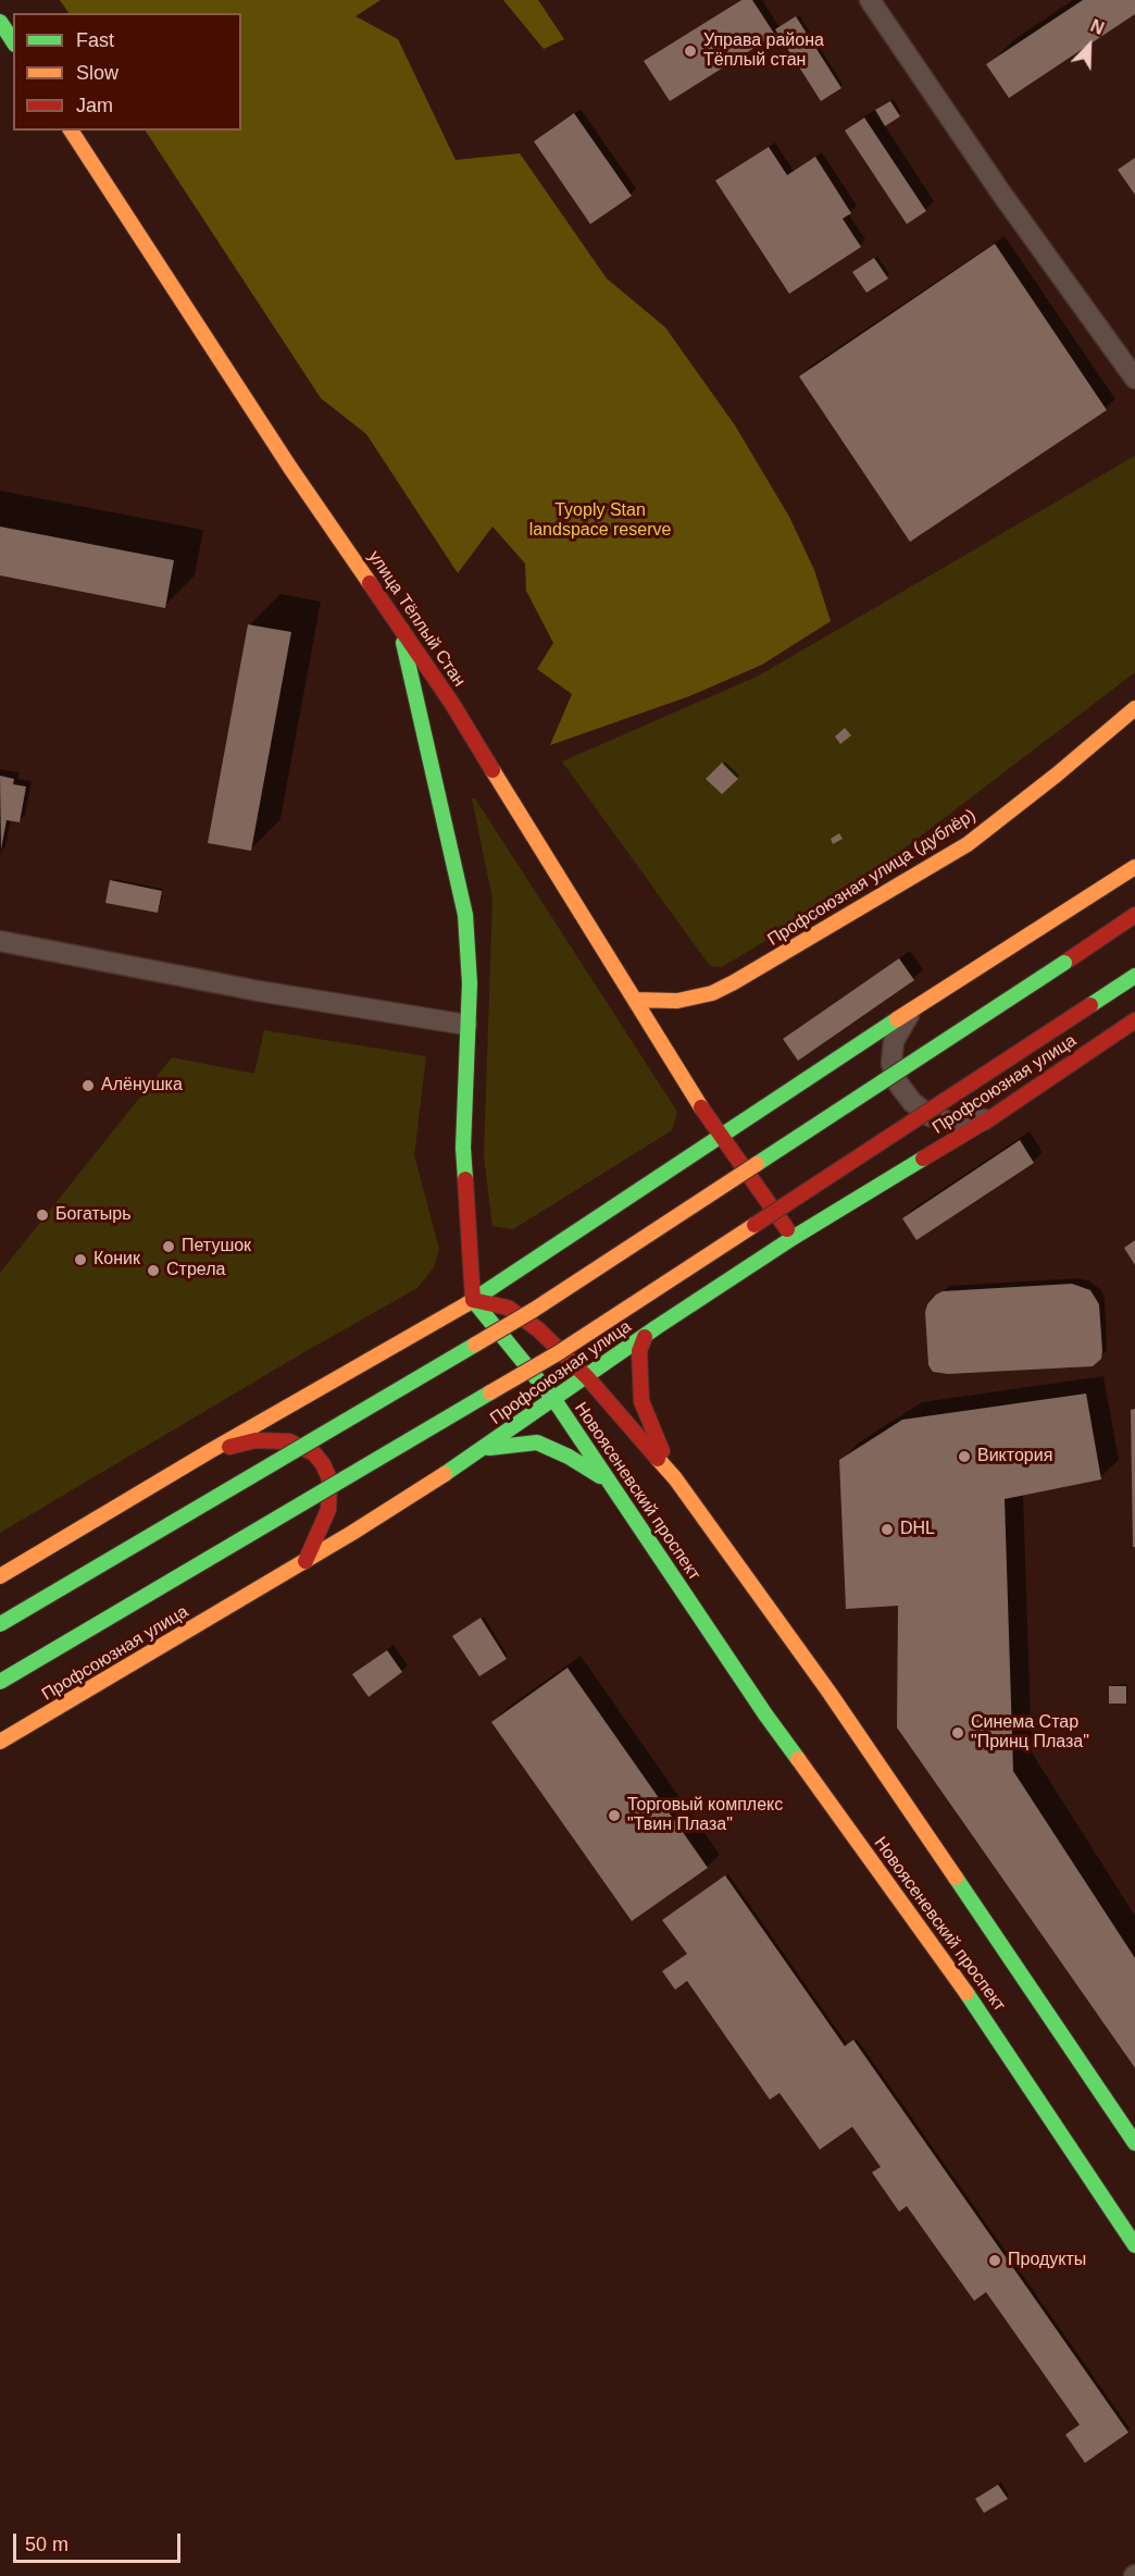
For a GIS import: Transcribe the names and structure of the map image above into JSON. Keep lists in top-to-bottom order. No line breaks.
{"streets":{"main road":["улица Тёплый Стан","Профсоюзная улица (дублёр)","Профсоюзная улица","Новоясеневский проспект"]},"crossings":[["улица Тёплый Стан","Профсоюзная улица (дублёр)"],["улица Тёплый Стан","Профсоюзная улица"],["Профсоюзная улица","Новоясеневский проспект"]],"parks":["Tyoply Stan landspace reserve"],"places":["Управа района Тёплый стан","Алёнушка","Богатырь","Петушок","Коник","Стрела","Виктория","DHL","Синема Стар \"Принц Плаза\"","Торговый комплекс \"Твин Плаза\"","Продукты"],"legend":["Fast","Slow","Jam"],"scale_bar":"50 m","north":"top right"}
